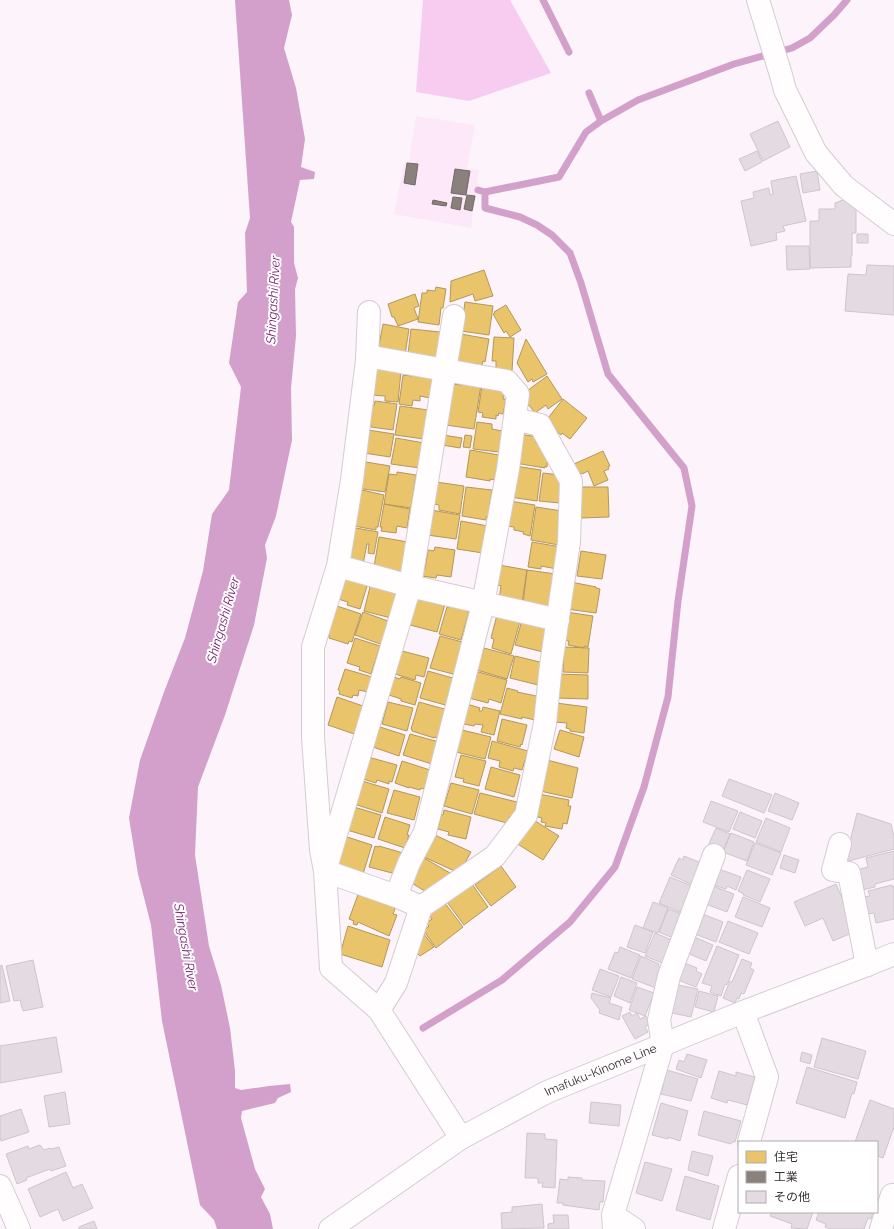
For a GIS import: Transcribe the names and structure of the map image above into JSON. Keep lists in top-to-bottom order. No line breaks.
{"streets":{"street":["Imafuku-Kinome Line"]},"water":["Shingashi River"],"legend":["住宅","工業","その他"]}
